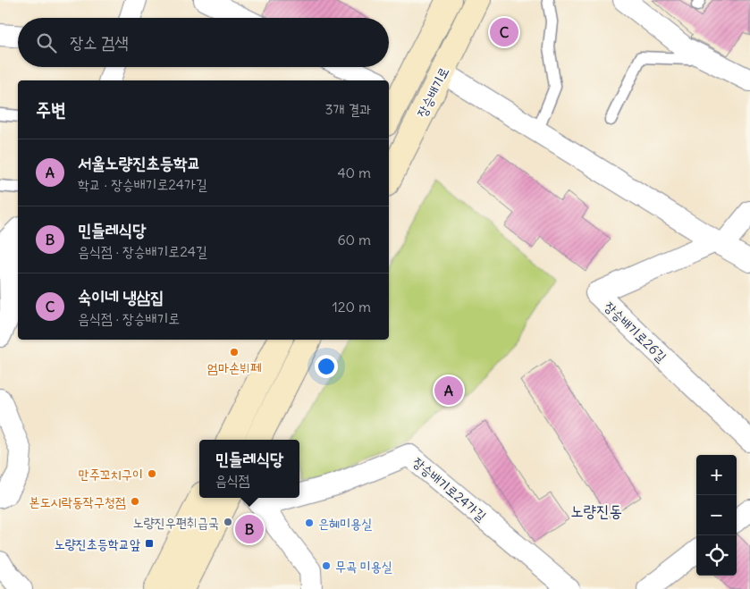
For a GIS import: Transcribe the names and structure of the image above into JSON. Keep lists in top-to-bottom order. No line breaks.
{"streets":{"street":["장승배기로","장승배기로26길","장승배기로24가길"]},"districts":["노량진동"],"places":{"other":["엄마손뷔페","만주꼬치구이","본도시락동작구청점","노량진우편취급국","은혜미용실","무곡 미용실"],"transit":["노량진초등학교앞"]},"page":{"pins":["C","A","B"],"search":"장소 검색","heading":["주변","3개 결과"],"list":[{"mark":"A","name":"서울노량진초등학교","note":"학교 · 장승배기로24가길","value":"40 m"},{"mark":"B","name":"민들레식당","note":"음식점 · 장승배기로24길","value":"60 m"},{"mark":"C","name":"숙이네 냉삼집","note":"음식점 · 장승배기로","value":"120 m"}],"popup":["민들레식당","음식점"],"map_buttons":["+","−"]}}
